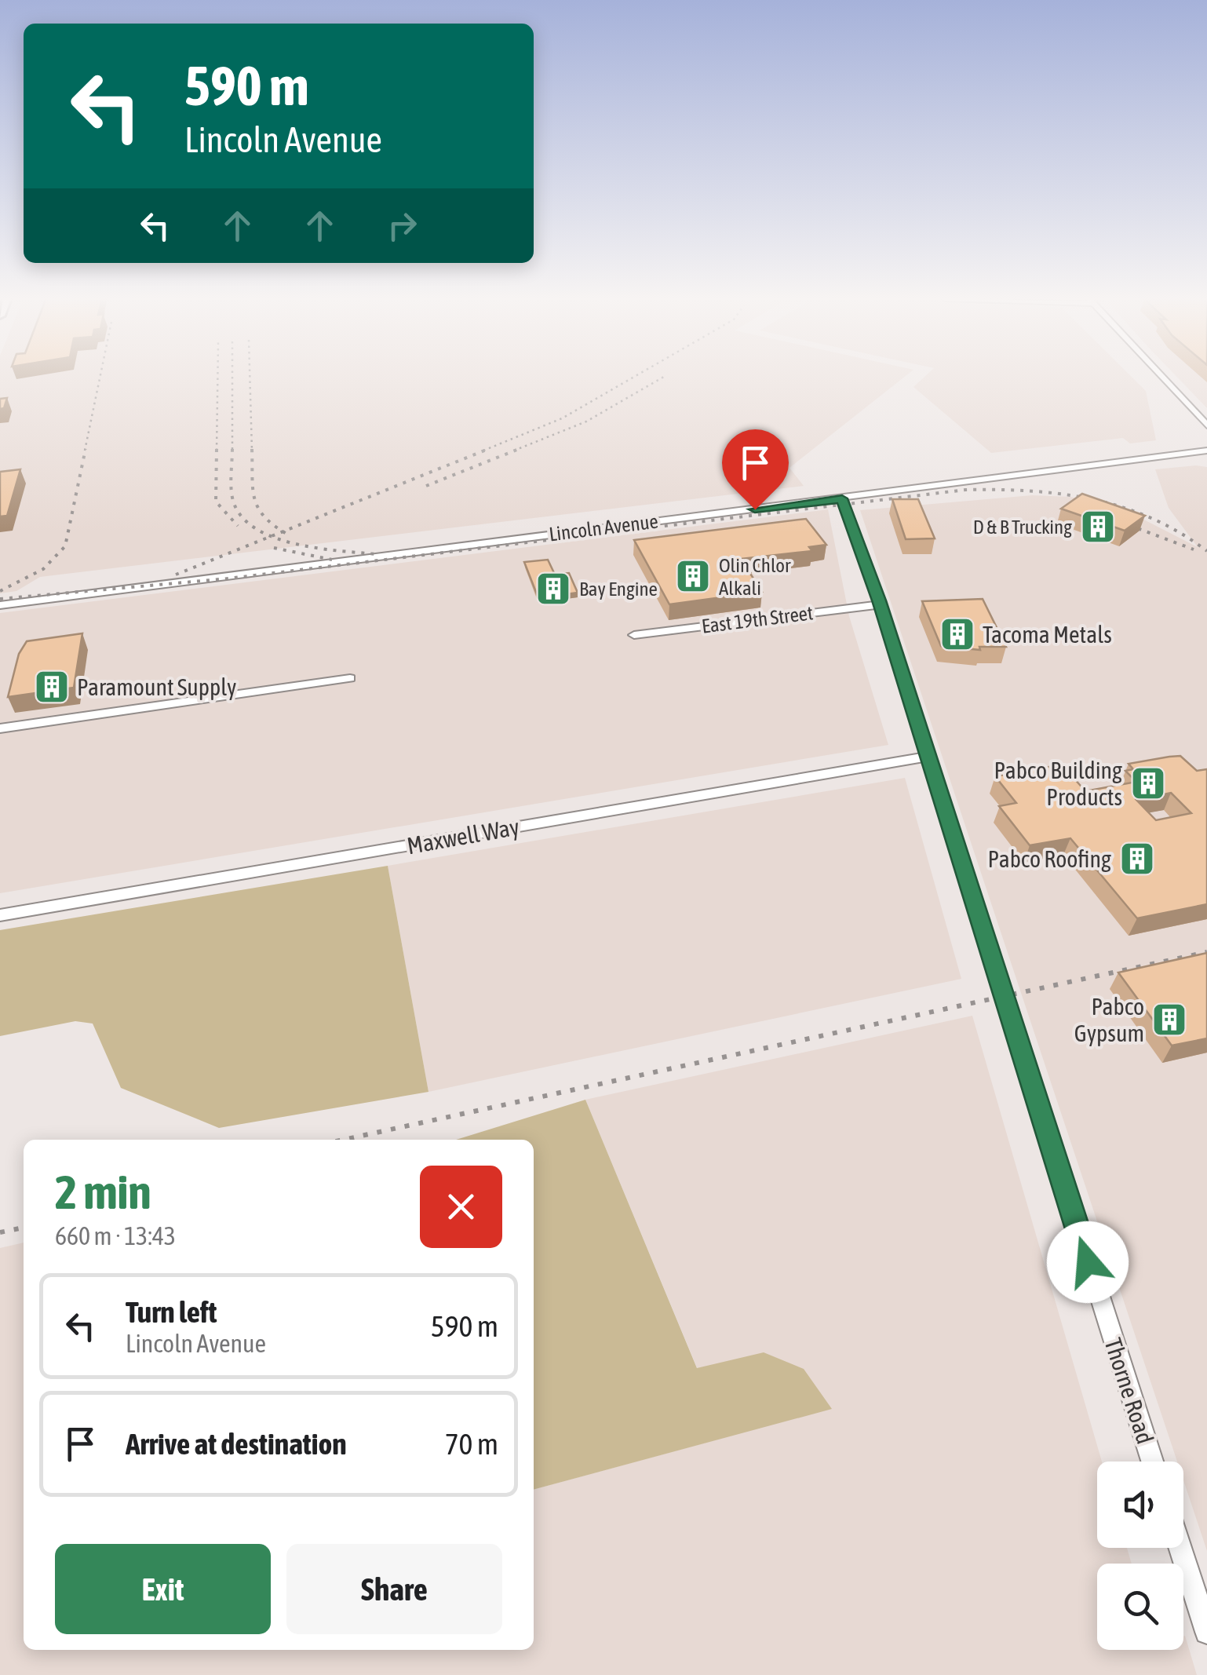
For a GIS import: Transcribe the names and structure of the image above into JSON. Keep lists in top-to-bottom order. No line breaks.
{"streets":{"street":["Lincoln Avenue","East 19th Street","Maxwell Way","Thorne Road"]},"crossings":[["Lincoln Avenue","Thorne Road"],["East 19th Street","Thorne Road"],["Maxwell Way","Thorne Road"]],"places":{"building":["D & B Trucking","Olin Chlor Alkali","Bay Engine","Tacoma Metals","Paramount Supply","Pabco Building Products","Pabco Roofing","Pabco Gypsum"]},"page":{"turn":["590 m","Lincoln Avenue"],"heading":["2 min","660 m · 13:43"],"list":[{"name":"Turn left","note":"Lincoln Avenue","value":"590 m"},{"name":"Arrive at destination","value":"70 m"}],"buttons":["Exit","Share"]}}
